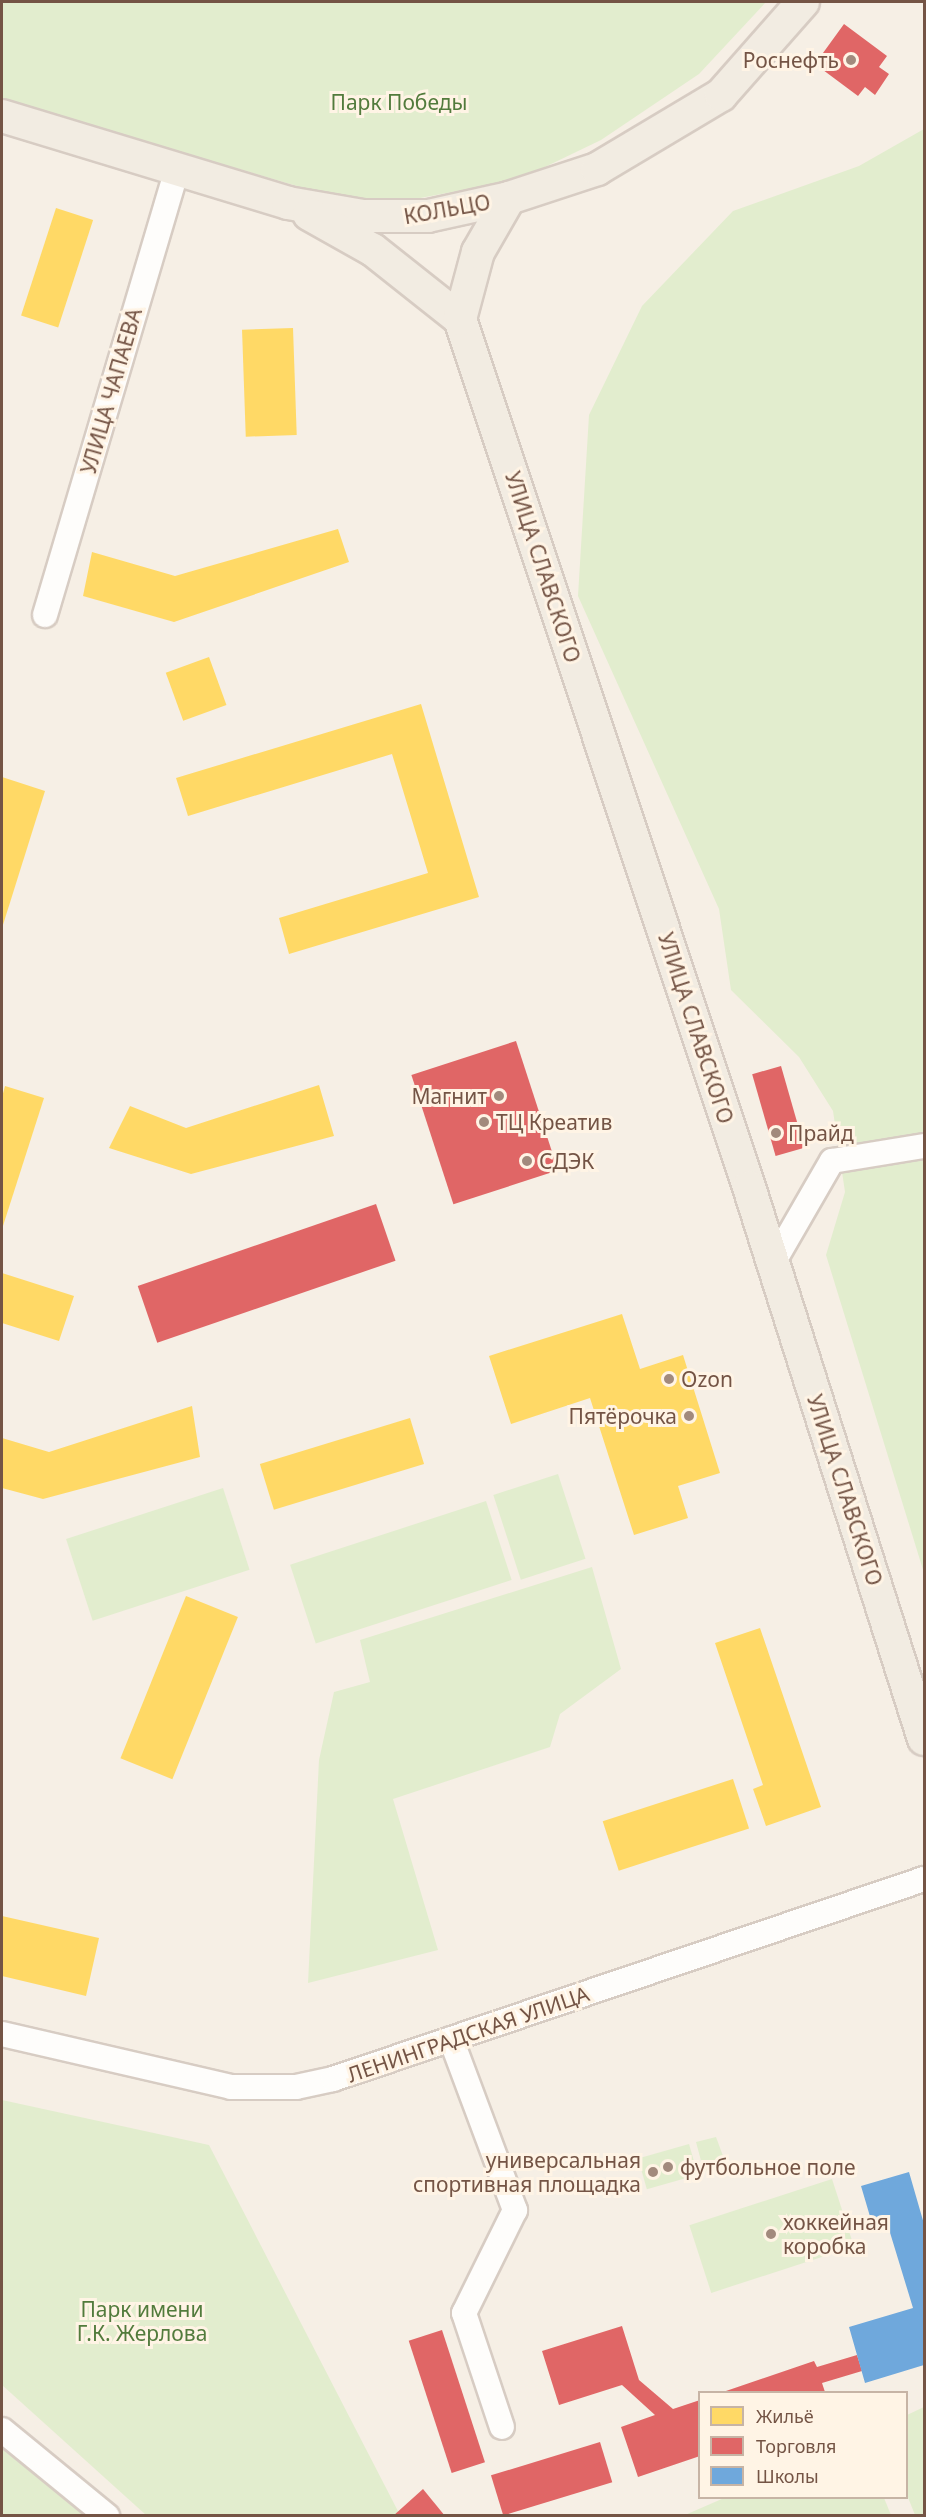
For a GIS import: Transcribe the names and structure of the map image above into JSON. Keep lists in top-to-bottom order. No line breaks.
{"streets":{"main road":["КОЛЬЦО","УЛИЦА СЛАВСКОГО"],"street":["УЛИЦА ЧАПАЕВА","ЛЕНИНГРАДСКАЯ УЛИЦА"]},"crossings":[["КОЛЬЦО","УЛИЦА ЧАПАЕВА"]],"parks":["Парк Победы","Парк имени Г.К. Жерлова"],"places":["Роснефть","Магнит","ТЦ Креатив","Прайд","СДЭК","Ozon","Пятёрочка","футбольное поле","универсальная спортивная площадка","хоккейная коробка"],"legend":["Жильё","Торговля","Школы"]}
